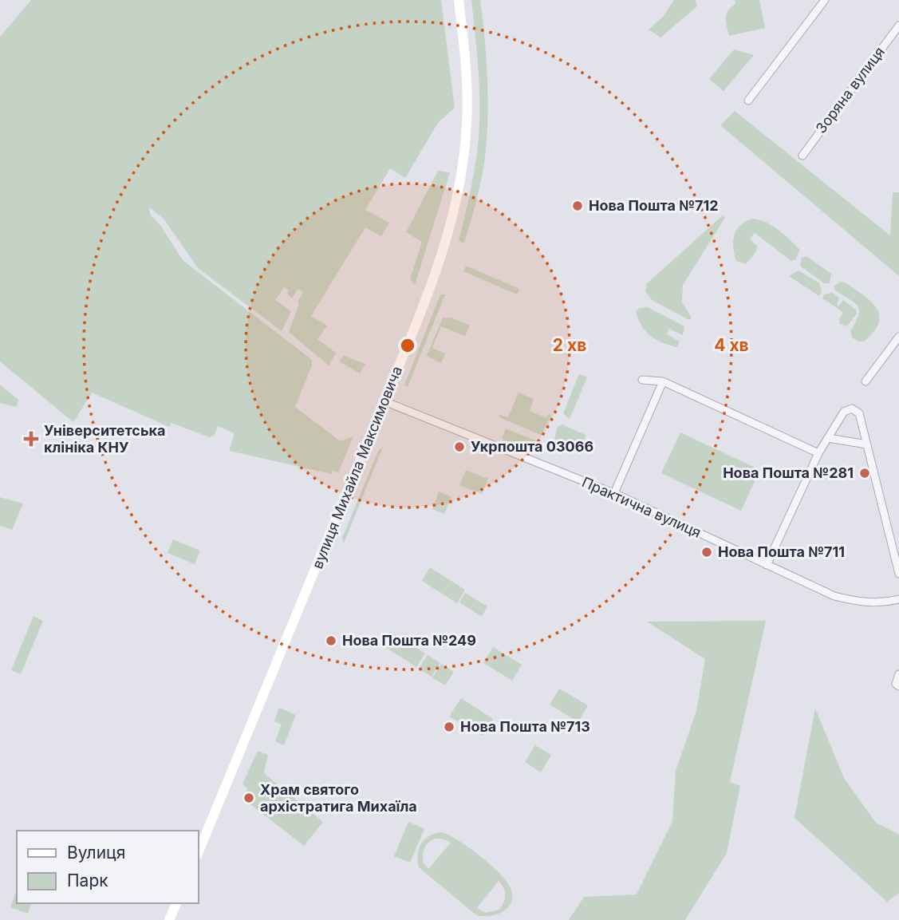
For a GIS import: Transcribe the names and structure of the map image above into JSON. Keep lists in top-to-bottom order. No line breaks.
{"streets":{"main road":["вулиця Михайла Максимовича"],"street":["Зоряна вулиця","Практична вулиця"]},"crossings":[["вулиця Михайла Максимовича","Практична вулиця"]],"places":{"other":["Нова Пошта №712","Укрпошта 03066","Нова Пошта №281","Нова Пошта №711","Нова Пошта №249","Нова Пошта №713","Храм святого архістратига Михаїла"],"health":["Університетська клініка КНУ"]},"legend":["Вулиця","Парк"],"rings":["2 хв","4 хв"]}
